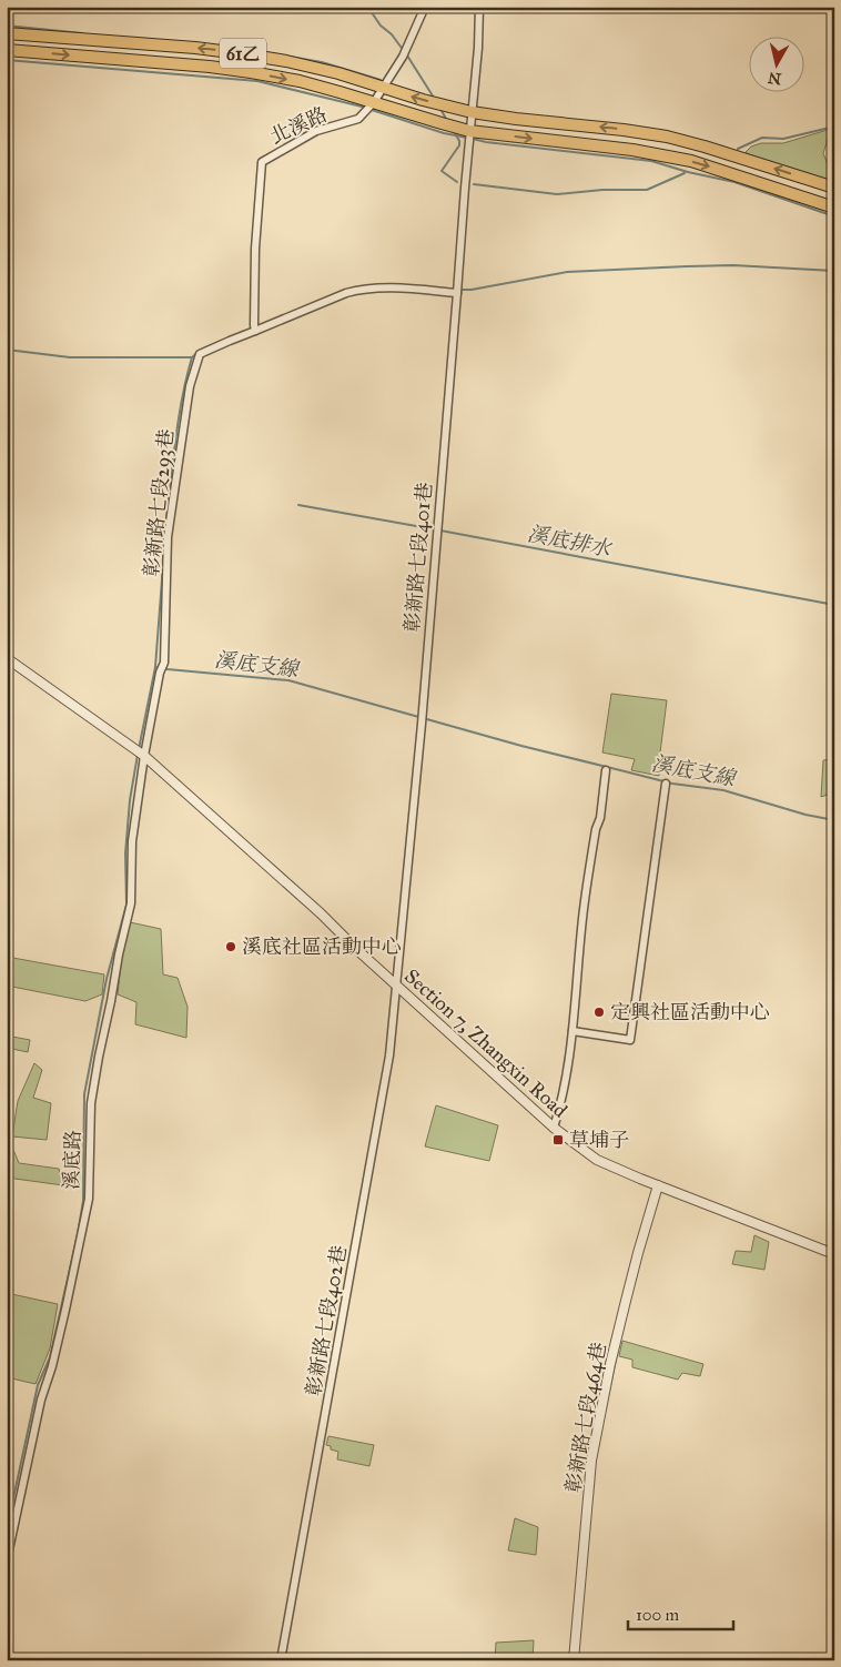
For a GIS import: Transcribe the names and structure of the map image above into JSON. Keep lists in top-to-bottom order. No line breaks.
{"streets":{"main road":["61乙"],"street":["北溪路","彰新路七段293巷","彰新路七段401巷","Section 7, Zhangxin Road","溪底路","彰新路七段402巷","彰新路七段464巷"]},"crossings":[["61乙","北溪路"],["61乙","彰新路七段401巷"],["北溪路","彰新路七段293巷"],["彰新路七段293巷","彰新路七段401巷"],["彰新路七段293巷","Section 7, Zhangxin Road"],["彰新路七段293巷","溪底路"],["彰新路七段401巷","Section 7, Zhangxin Road"],["彰新路七段401巷","彰新路七段402巷"],["Section 7, Zhangxin Road","溪底路"],["Section 7, Zhangxin Road","彰新路七段402巷"],["Section 7, Zhangxin Road","彰新路七段464巷"]],"water":["溪底排水","溪底支線"],"places":{"other":["溪底社區活動中心","定興社區活動中心"],"transit":["草埔子"]},"scale_bar":"100 m","north":"bottom"}
